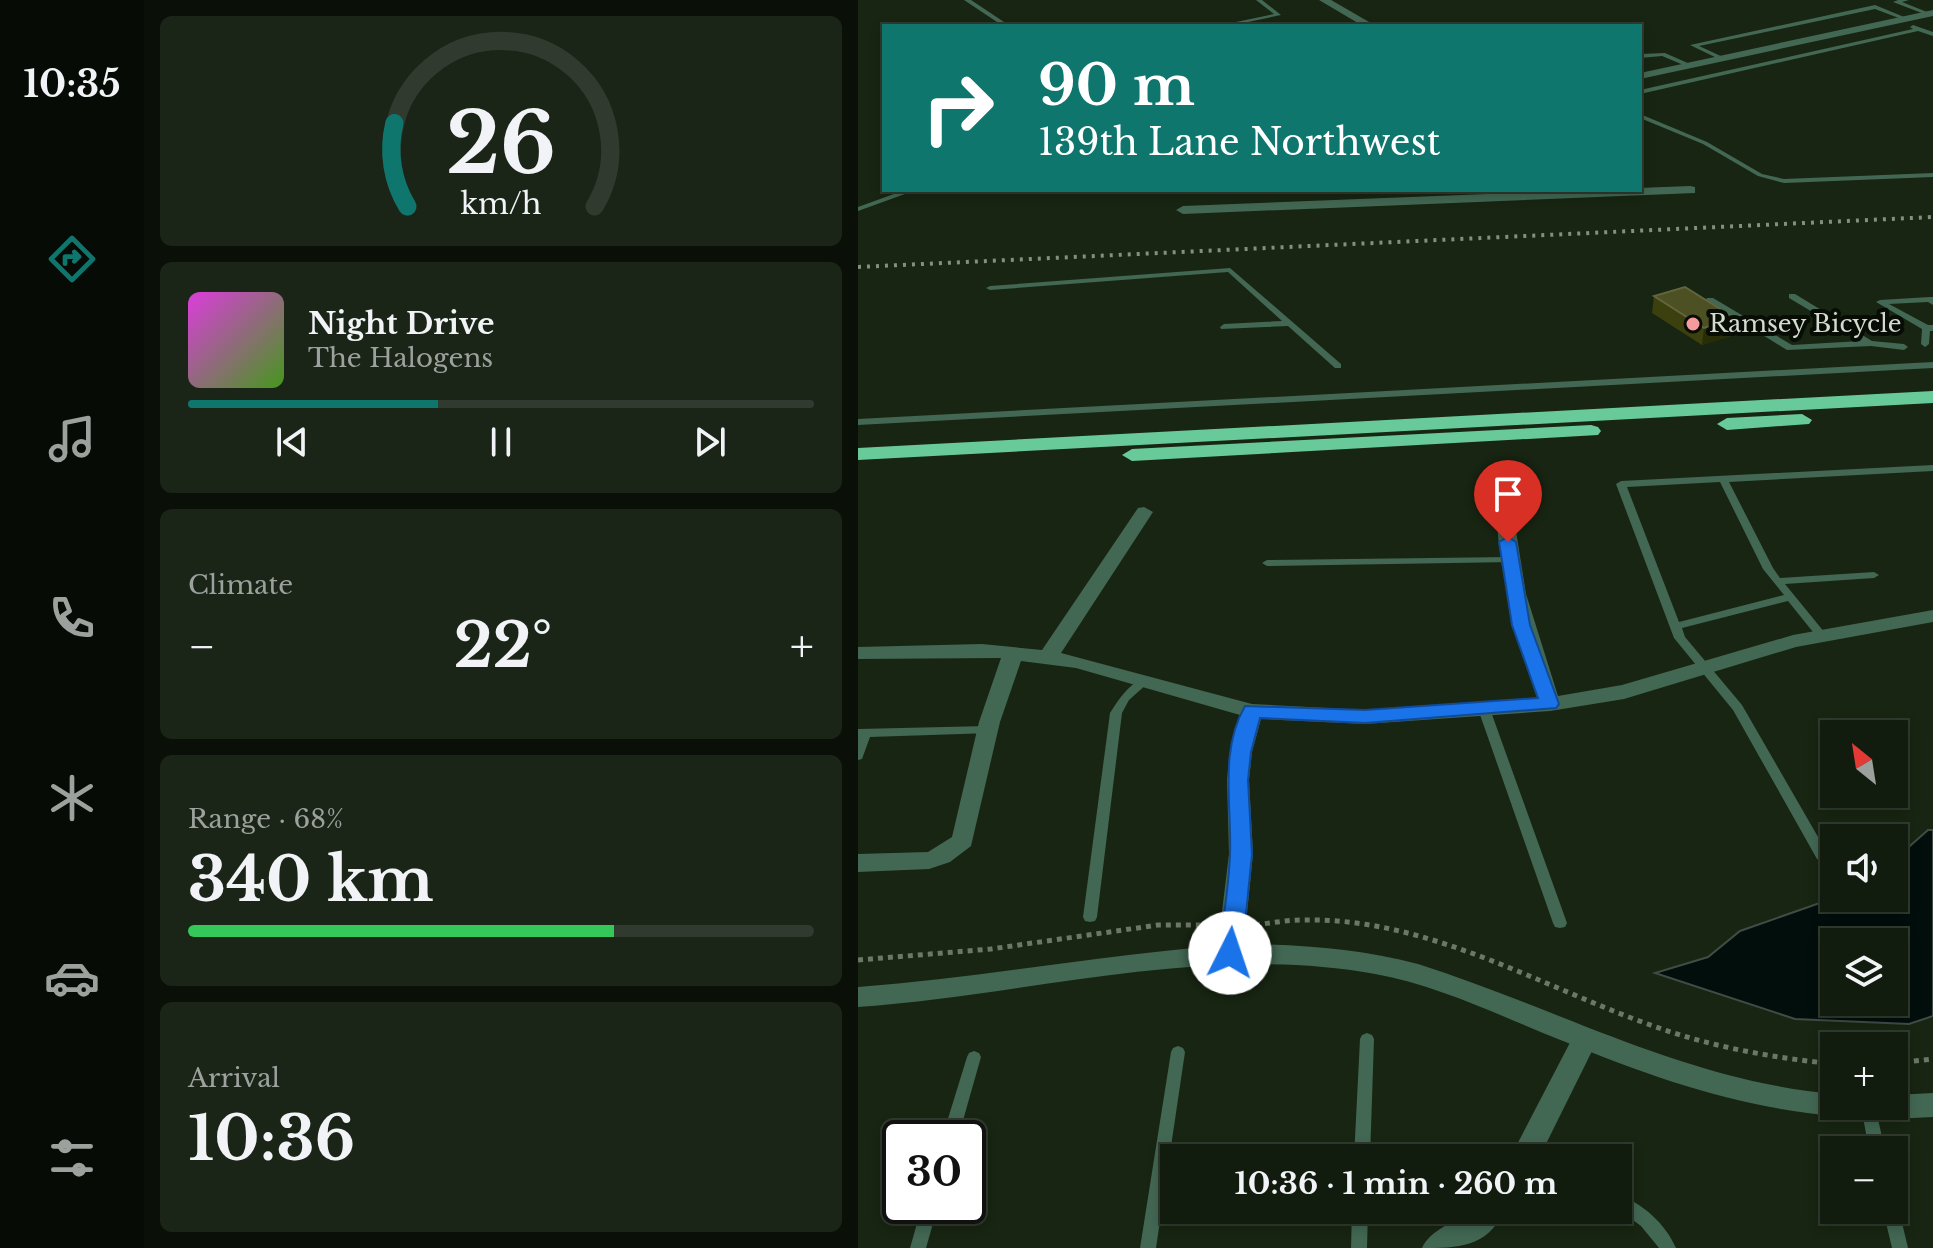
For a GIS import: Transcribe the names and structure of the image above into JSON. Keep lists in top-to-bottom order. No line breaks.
{"places":["Ramsey Bicycle"],"north":"top left","page":{"tabs":"10:35","turn":["90 m","139th Lane Northwest"],"song":["Night Drive","The Halogens"],"tile":["Climate",["Range · 68%","340 km"],["Arrival","10:36"]],"heat":["−","22°","+"],"map_buttons":["+","−"],"limit":"30","trip":"10:36 · 1 min · 260 m","gauge":["26","km/h"]}}
